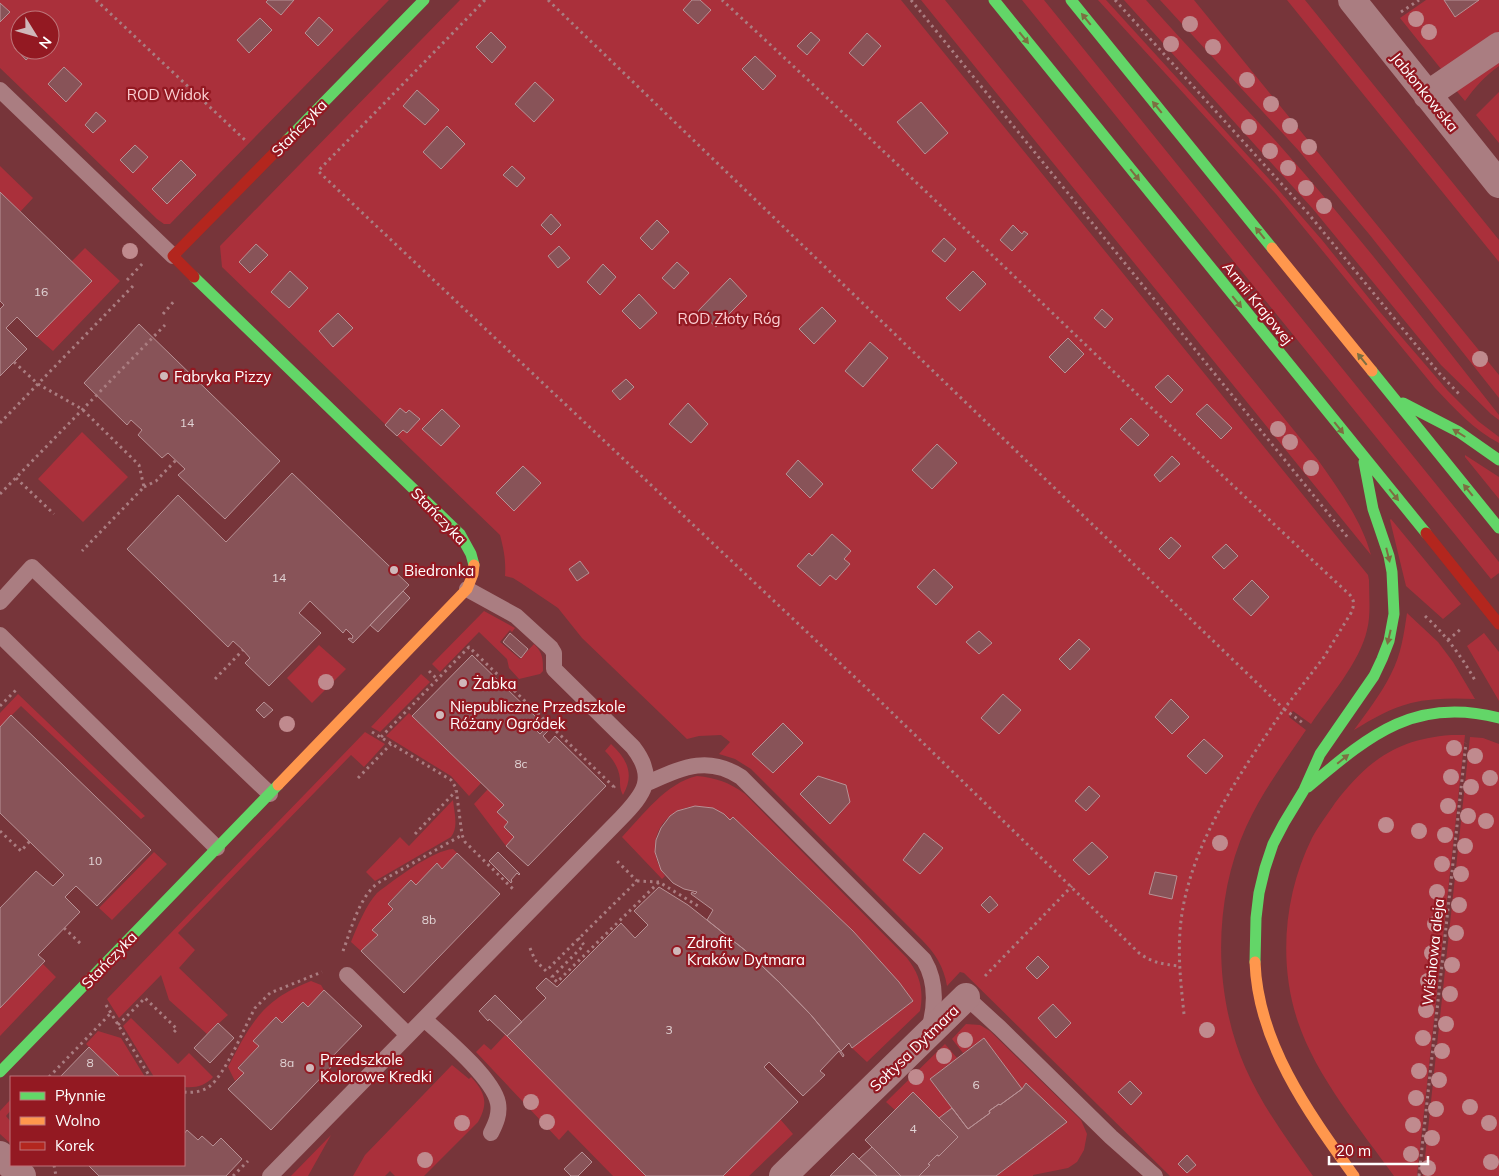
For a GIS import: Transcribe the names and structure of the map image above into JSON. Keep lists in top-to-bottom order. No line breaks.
{"streets":{"main road":["Stańczyka","Armii Krajowej"],"street":["Jabłonkowska","Sołtysa Dytmara"],"path":["Wiśniowa aleja"]},"parks":["ROD Widok","ROD Złoty Róg"],"places":["Fabryka Pizzy","Biedronka","Żabka","Niepubliczne Przedszkole Różany Ogródek","Zdrofit Kraków Dytmara","Przedszkole Kolorowe Kredki"],"house_numbers":["16","14","14","8c","10","8b","3","8","8a","6","4"],"legend":["Płynnie","Wolno","Korek"],"scale_bar":"20 m","north":"bottom right"}
